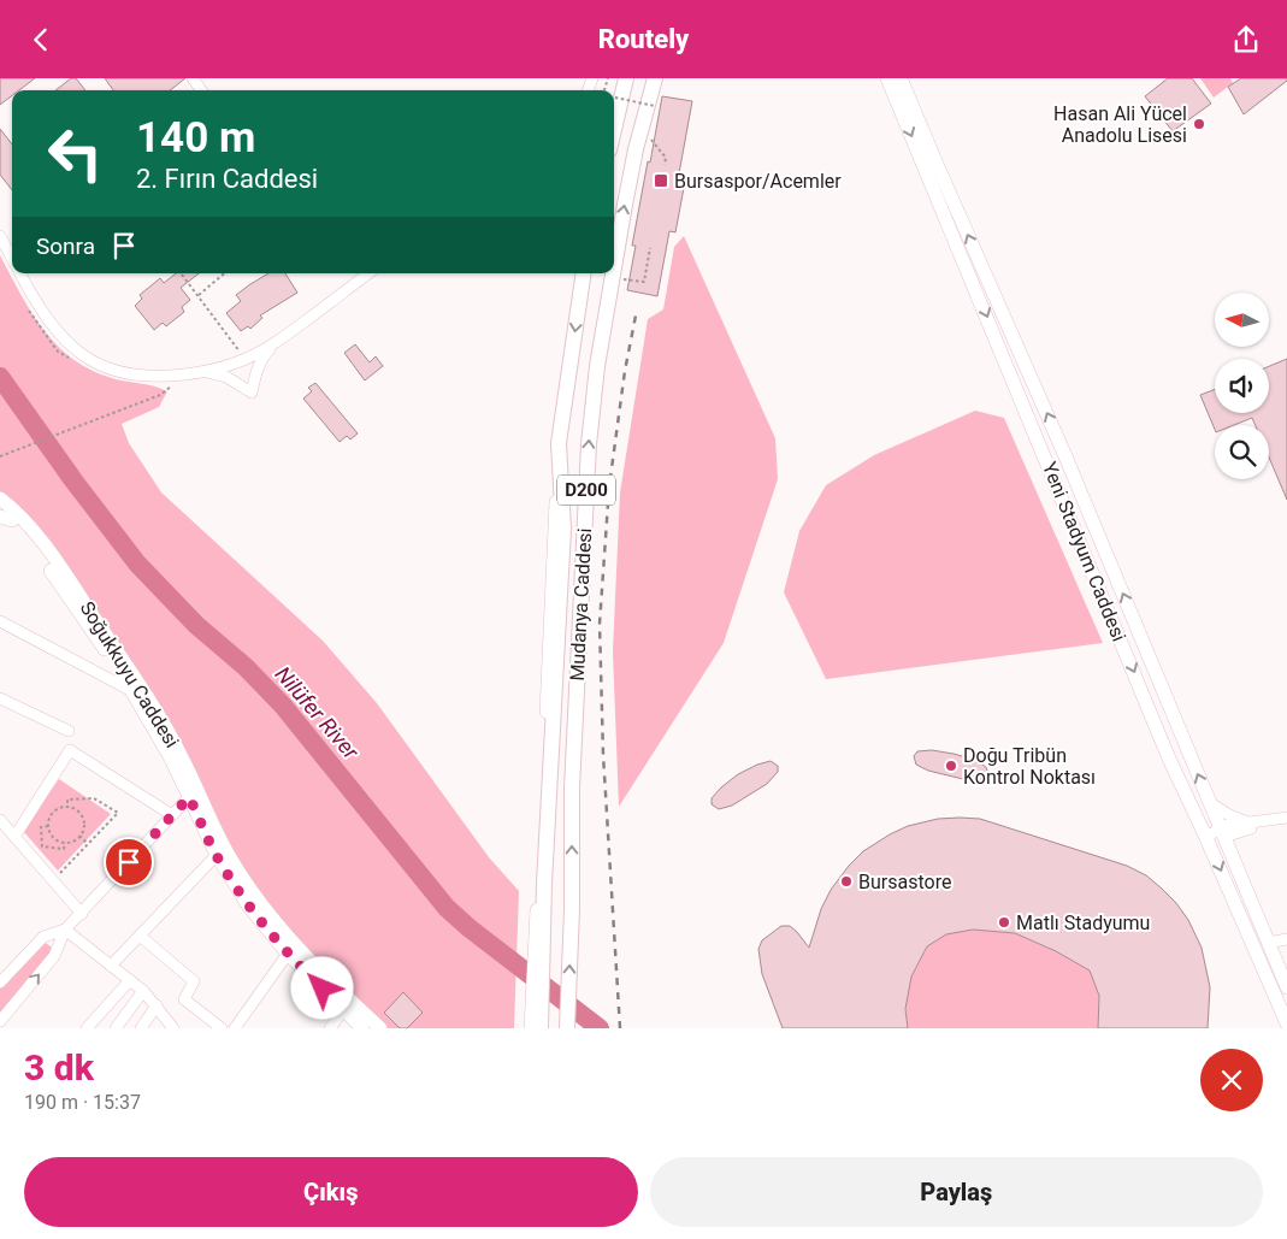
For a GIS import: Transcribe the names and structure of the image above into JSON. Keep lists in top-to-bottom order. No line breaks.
{"streets":{"highway":["D200","Mudanya Caddesi"],"main road":["Yeni Stadyum Caddesi","Soğukkuyu Caddesi"]},"water":["Nilüfer River"],"places":{"other":["Hasan Ali Yücel Anadolu Lisesi","Doğu Tribün Kontrol Noktası","Bursastore","Matlı Stadyumu"],"transit":["Bursaspor/Acemler"]},"north":"left","page":{"header":"Routely","turn":["140 m","2. Fırın Caddesi"],"then":"Sonra","heading":["3 dk","190 m · 15:37"],"buttons":["Çıkış","Paylaş"]}}
